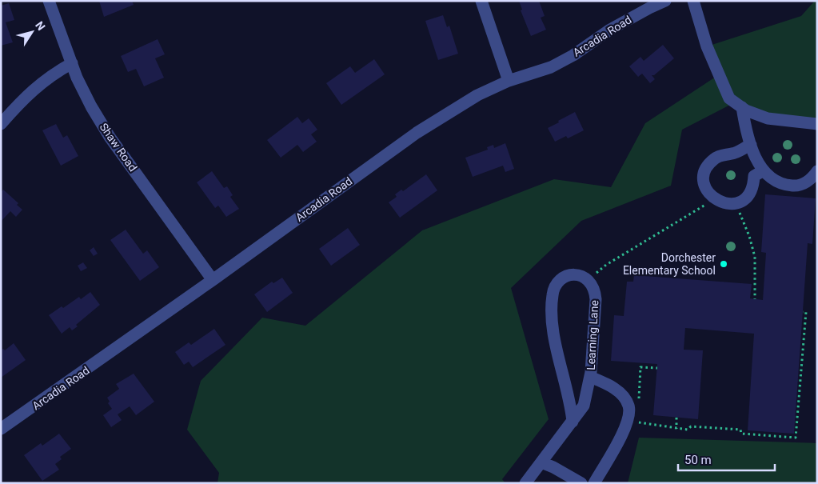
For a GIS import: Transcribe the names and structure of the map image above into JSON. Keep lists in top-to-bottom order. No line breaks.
{"streets":{"street":["Arcadia Road","Shaw Road","Learning Lane"]},"crossings":[["Arcadia Road","Shaw Road"]],"places":["Dorchester Elementary School"],"scale_bar":"50 m","north":"top right"}
